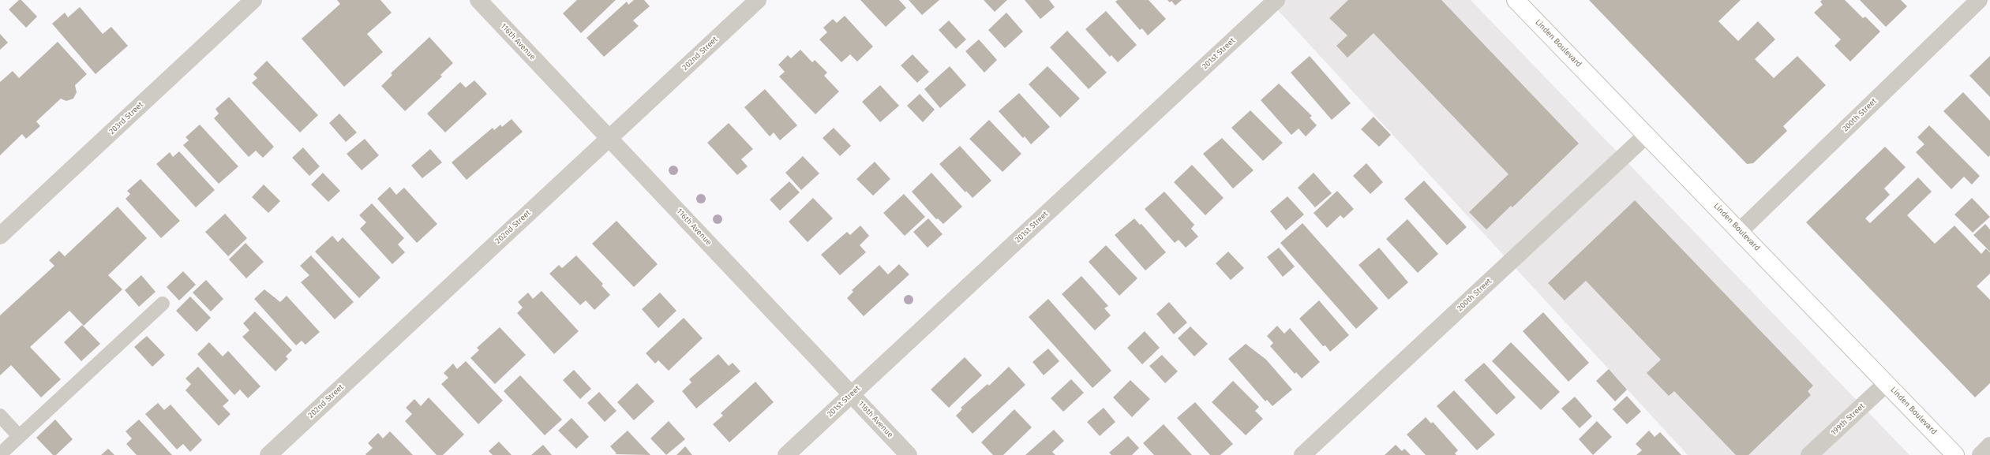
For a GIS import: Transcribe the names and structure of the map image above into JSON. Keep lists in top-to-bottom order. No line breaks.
{"streets":{"main road":["Linden Boulevard"],"street":["116th Avenue","202nd Street","201st Street","200th Street","203rd Street","199th Street"]},"crossings":[["116th Avenue","202nd Street"],["116th Avenue","201st Street"],["Linden Boulevard","200th Street"],["Linden Boulevard","199th Street"]]}
